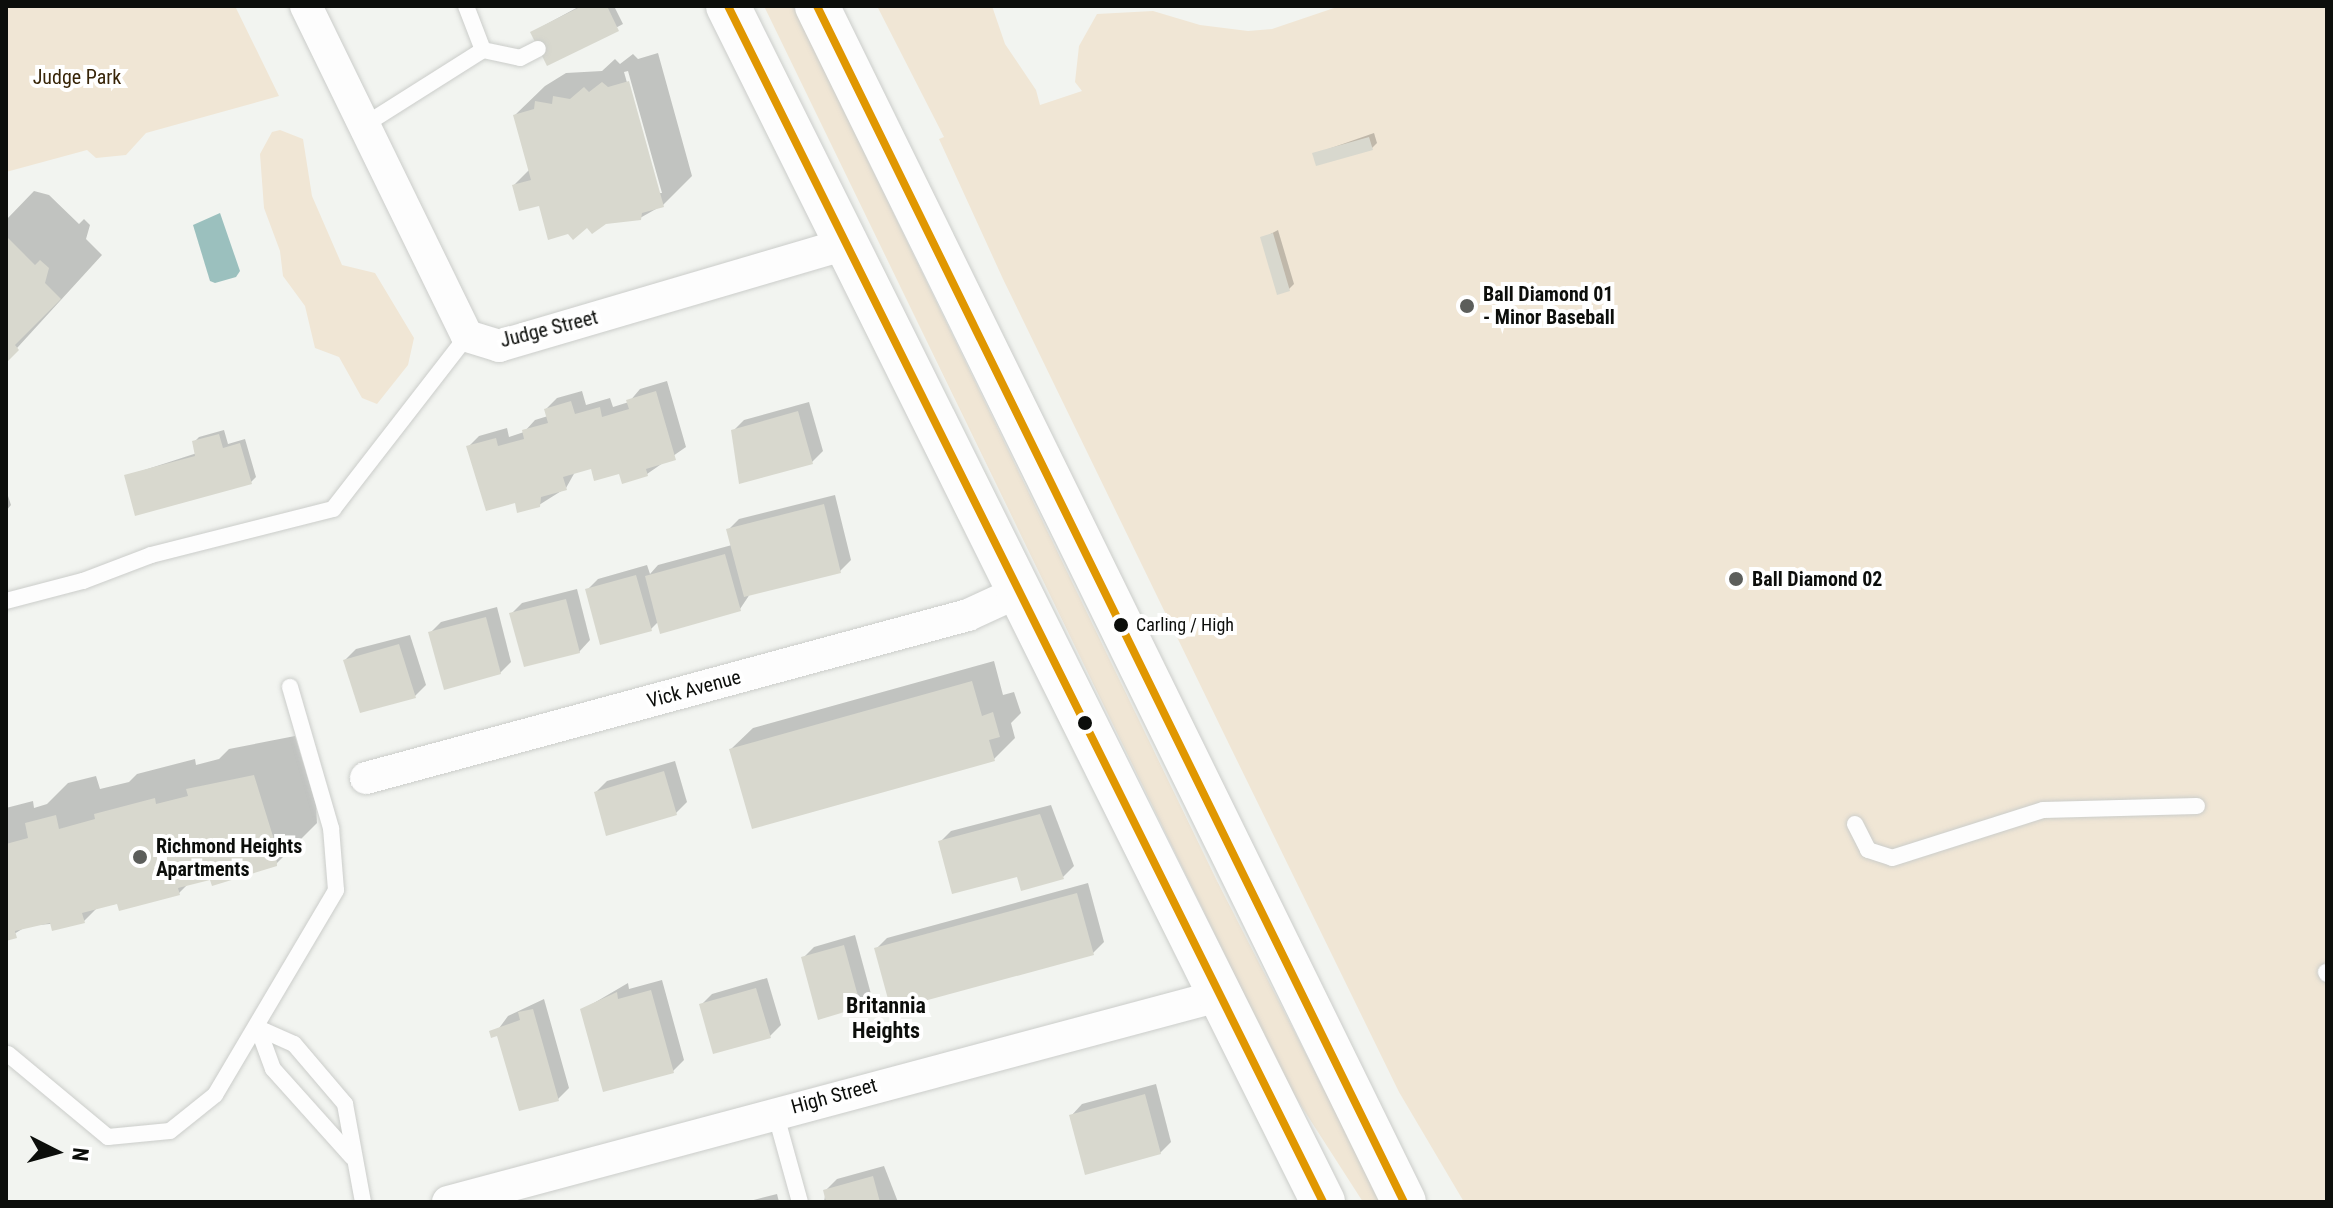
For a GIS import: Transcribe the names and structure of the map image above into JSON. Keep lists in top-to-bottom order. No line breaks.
{"streets":{"street":["Judge Street","Vick Avenue","High Street"]},"districts":["Britannia Heights"],"parks":["Judge Park"],"places":["Ball Diamond 01 - Minor Baseball","Ball Diamond 02","Carling / High","Richmond Heights Apartments"],"north":"right"}
